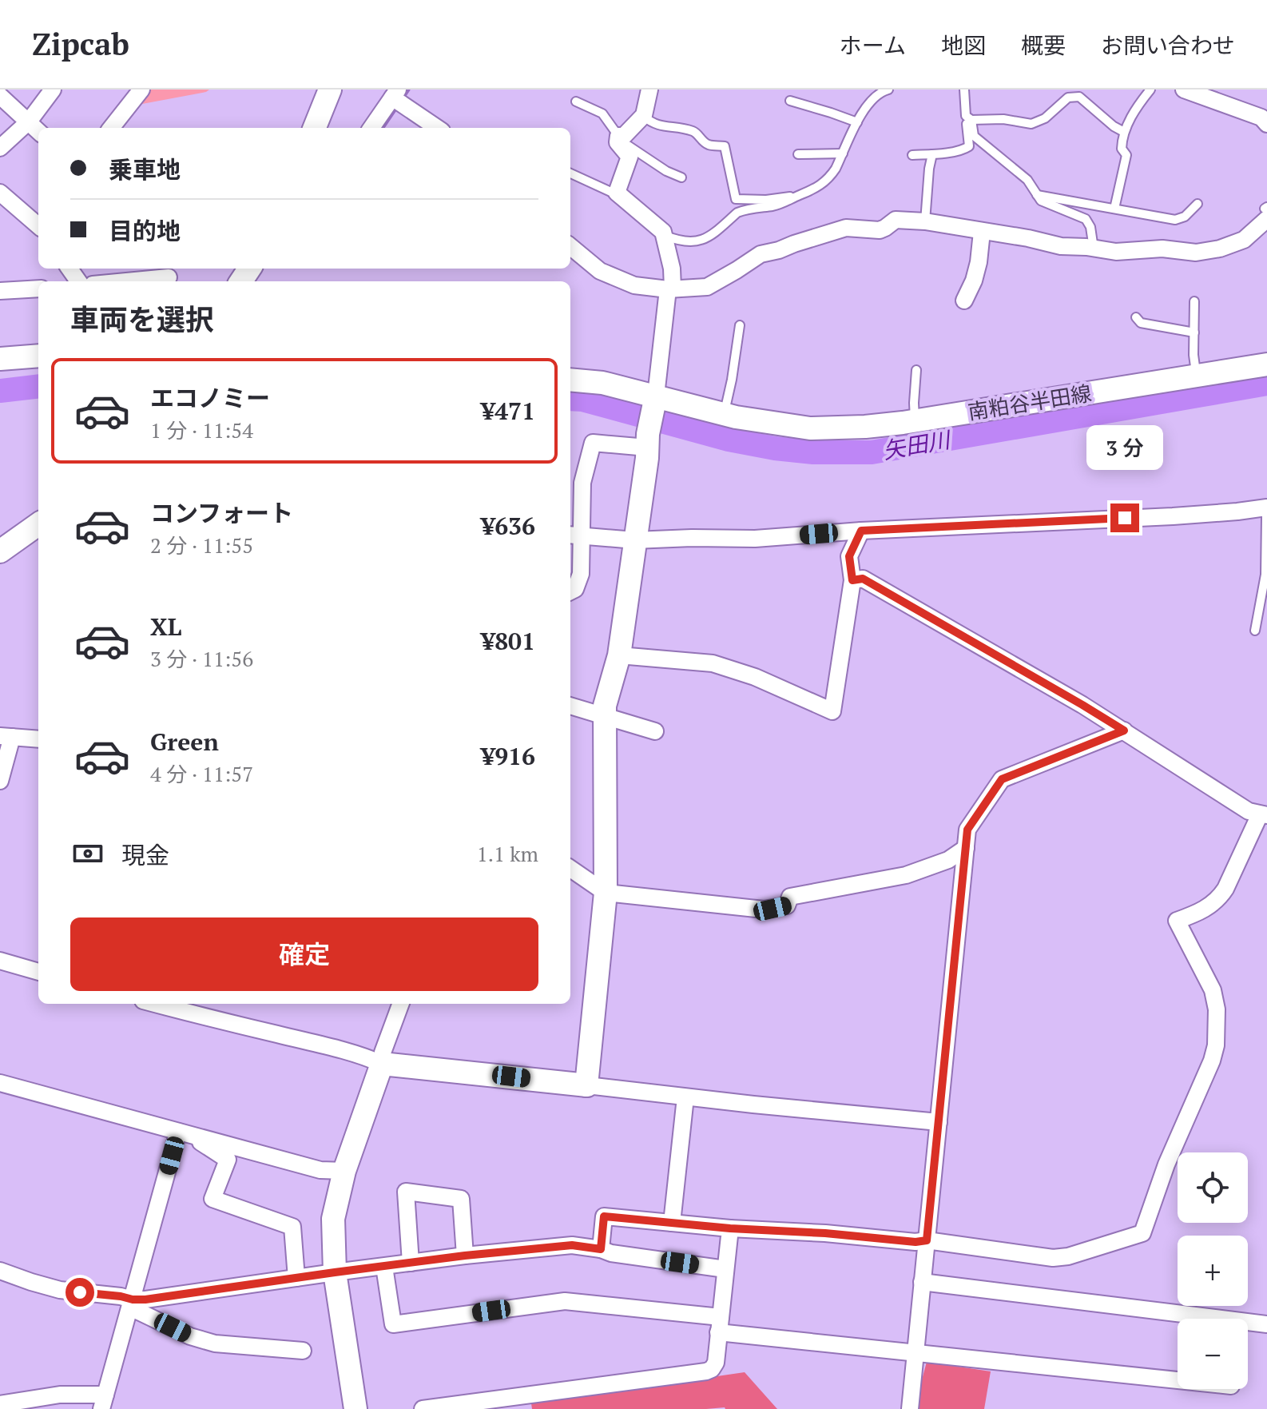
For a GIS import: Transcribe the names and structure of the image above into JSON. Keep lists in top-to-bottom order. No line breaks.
{"streets":{"street":["南粕谷半田線"]},"water":["矢田川"],"page":{"header":"Zipcab","nav":["ホーム","地図","概要","お問い合わせ"],"banner":["乗車地","目的地"],"heading":"車両を選択","list":[{"name":"エコノミー","note":"1 分 · 11:54","value":"¥471"},{"name":"コンフォート","note":"2 分 · 11:55","value":"¥636"},{"name":"XL","note":"3 分 · 11:56","value":"¥801"},{"name":"Green","note":"4 分 · 11:57","value":"¥916"}],"bubble":"3 分","pay":["現金","1.1 km"],"buttons":"確定","map_buttons":["+","−"]}}
